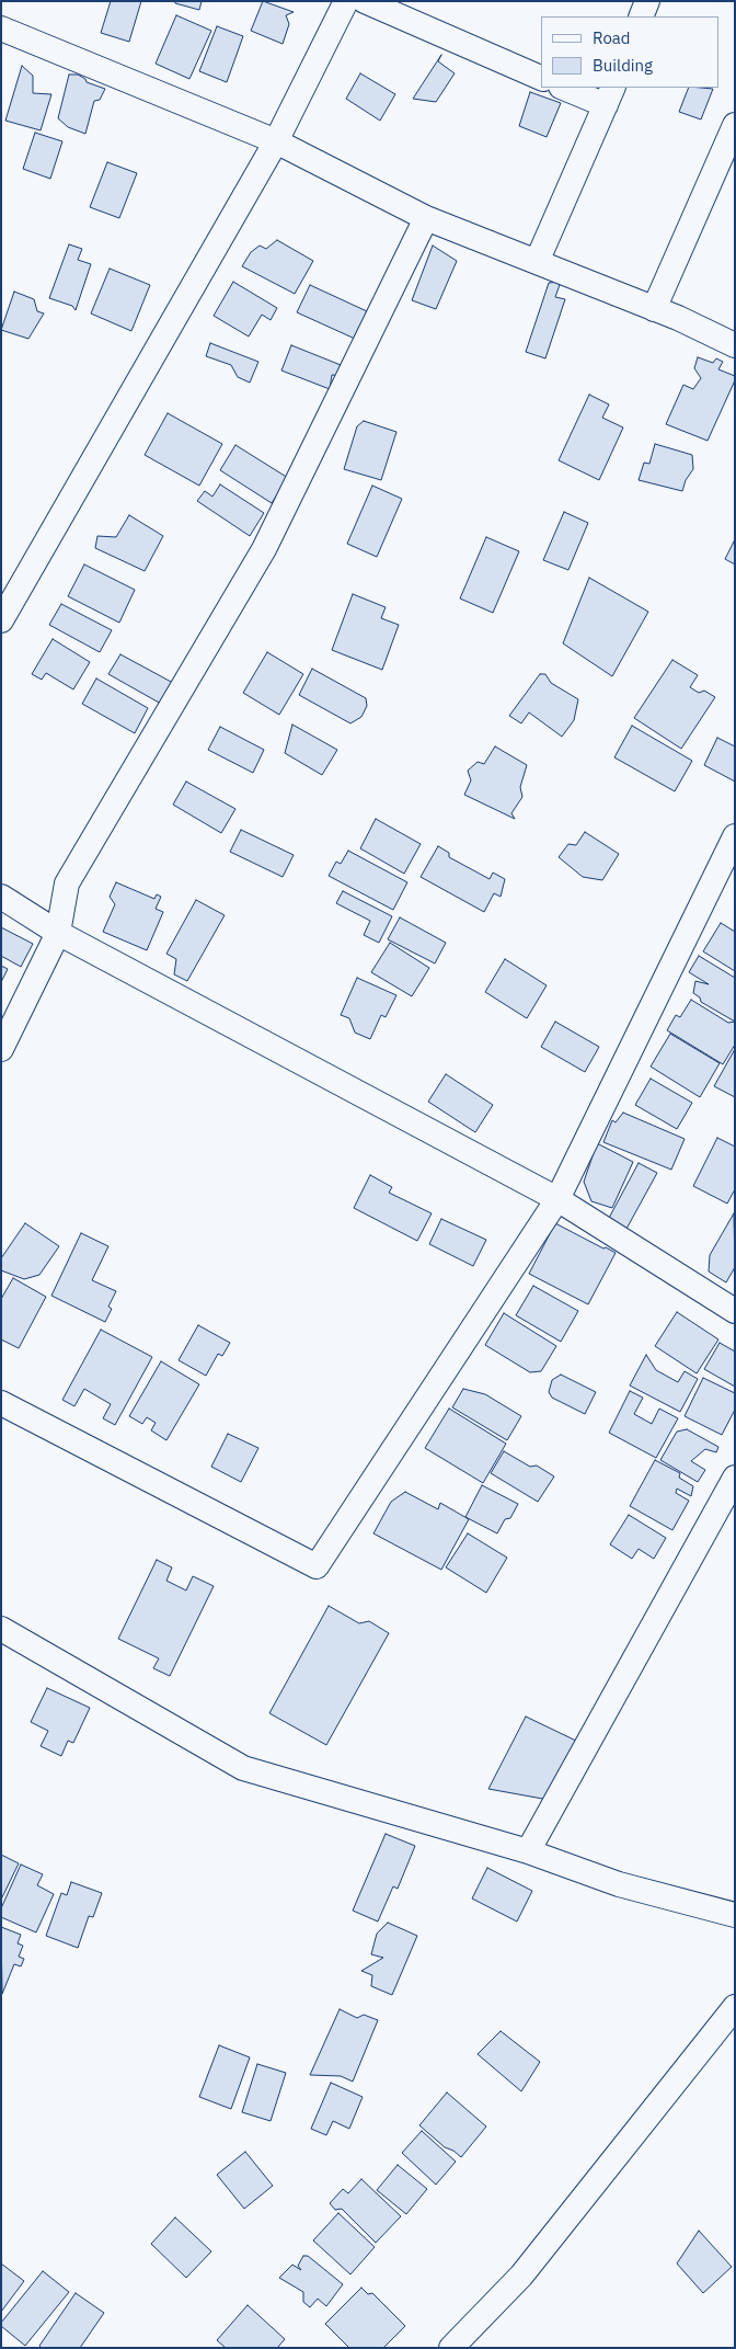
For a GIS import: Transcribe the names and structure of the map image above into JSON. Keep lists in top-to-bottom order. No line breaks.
{"legend":["Road","Building"]}
